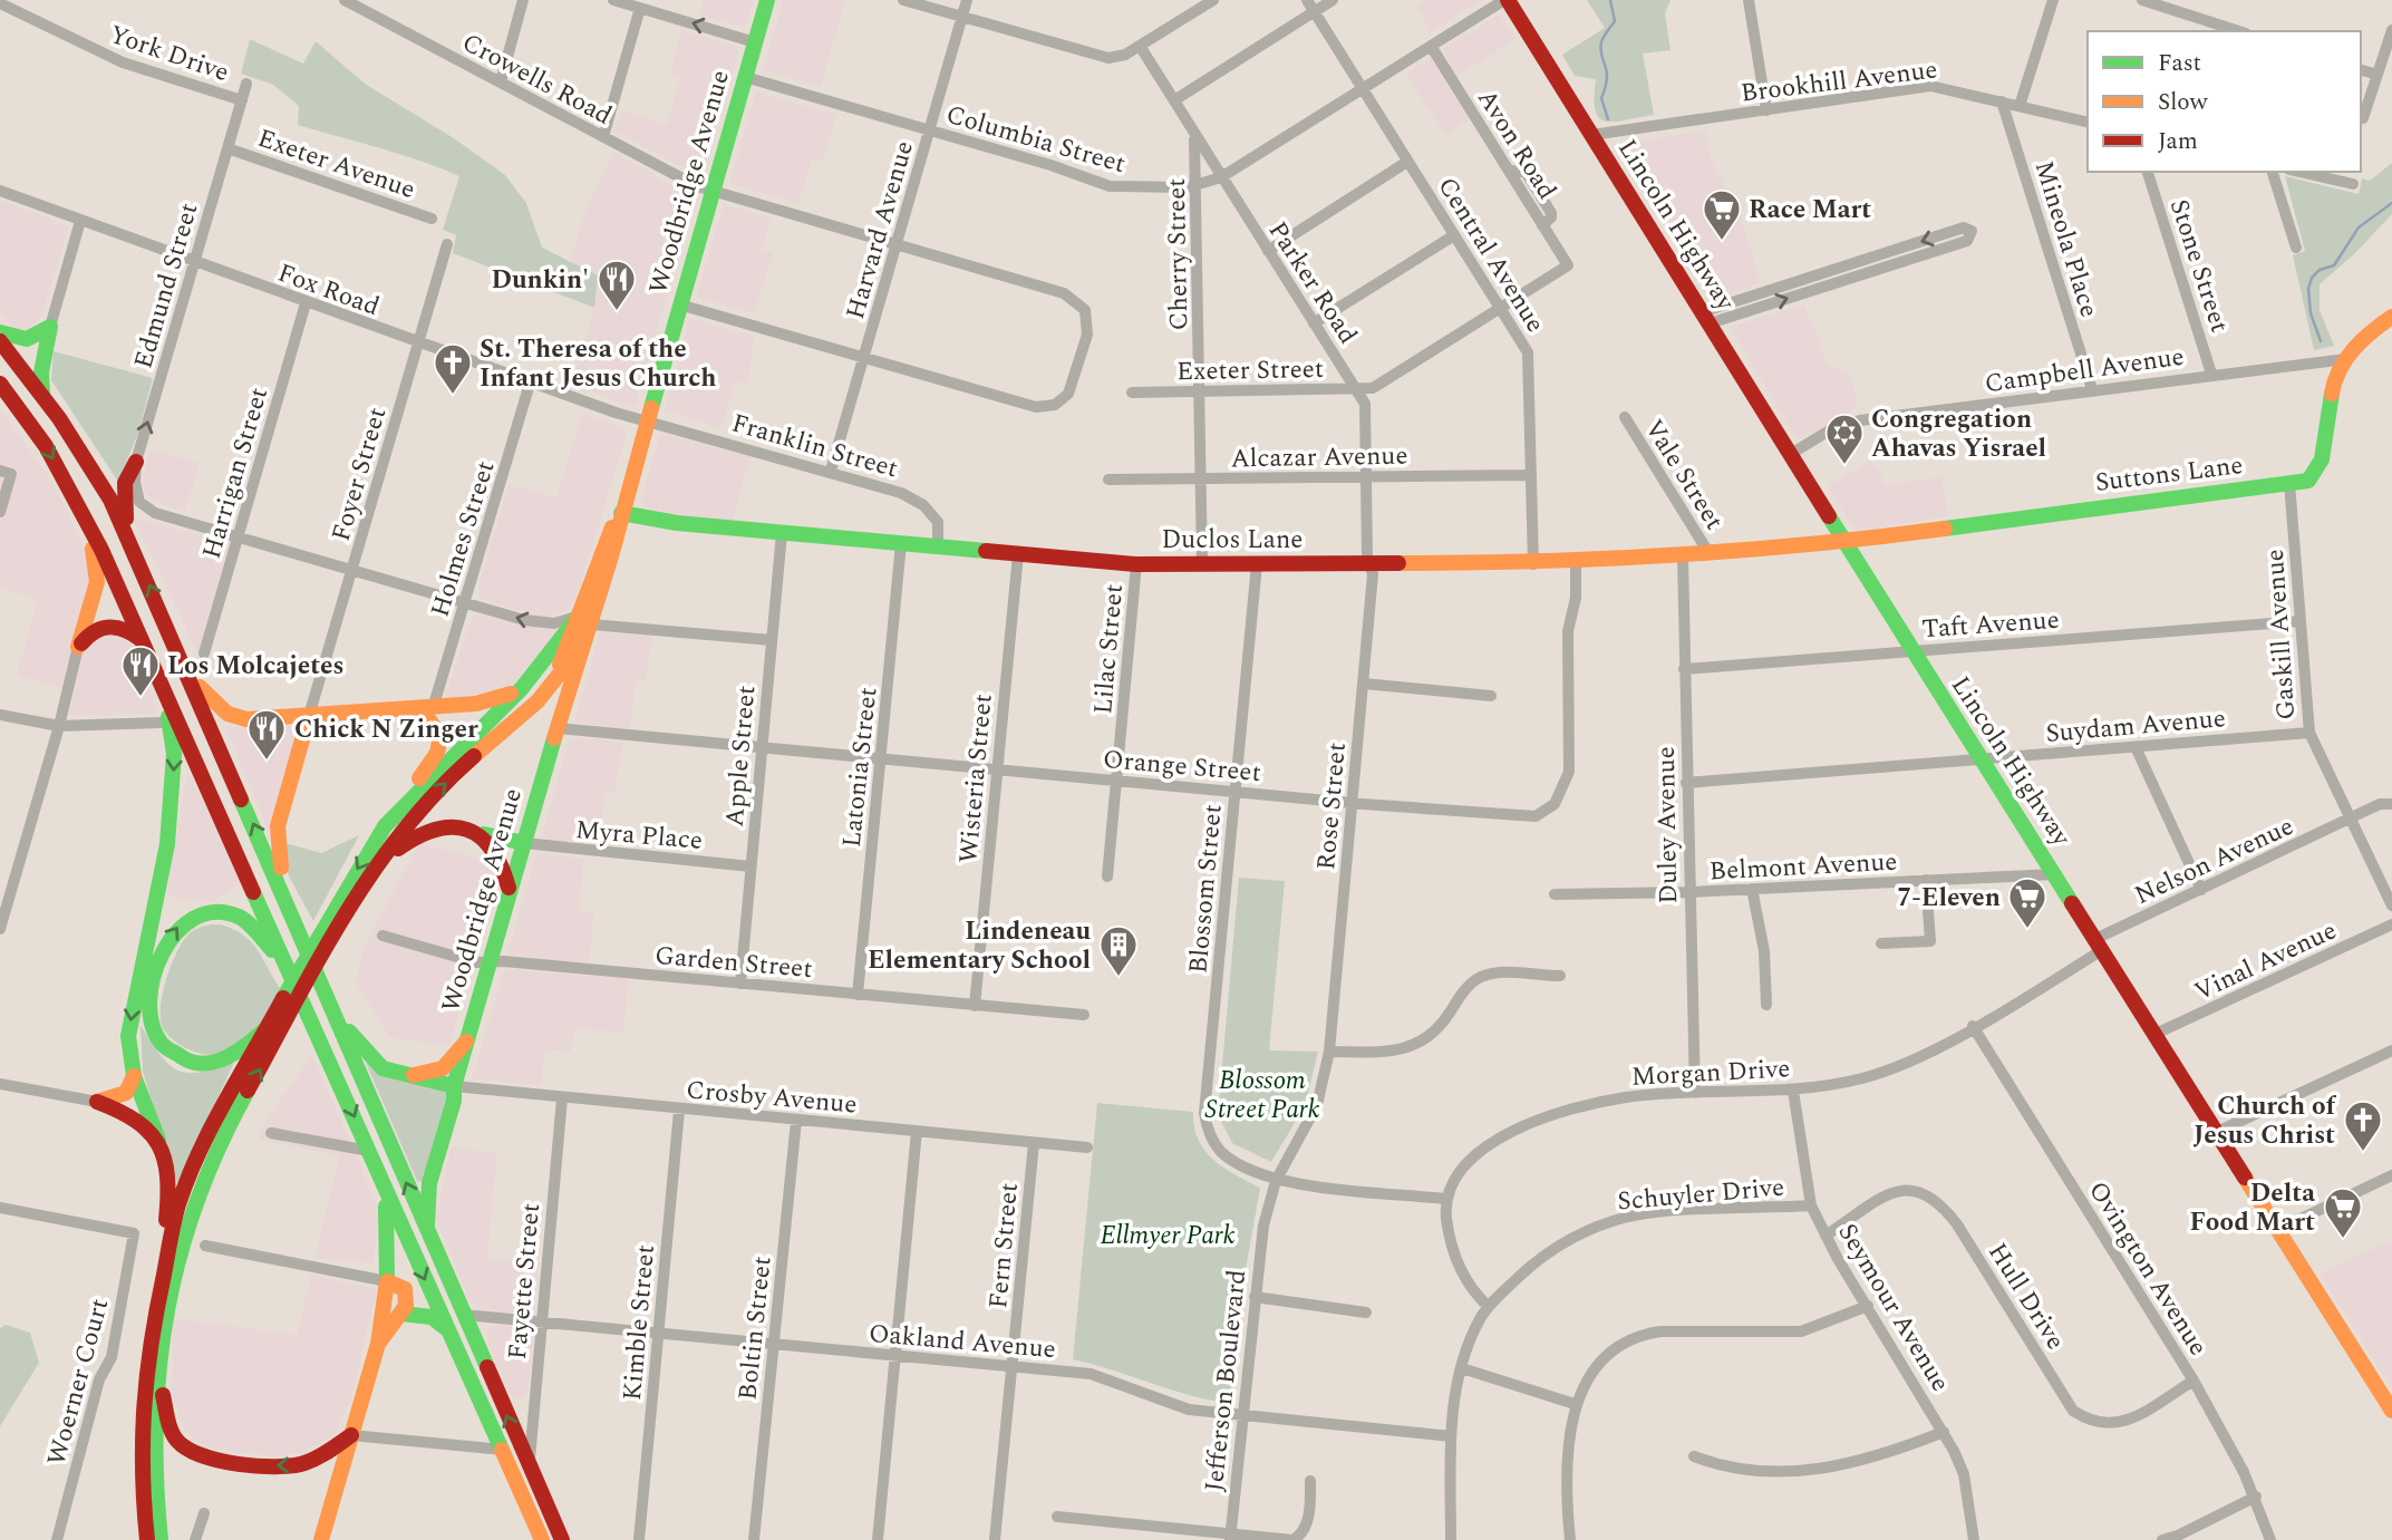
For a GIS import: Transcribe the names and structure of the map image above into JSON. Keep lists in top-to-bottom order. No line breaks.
{"streets":{"main road":["Woodbridge Avenue","Lincoln Highway","Suttons Lane","Duclos Lane"],"street":["York Drive","Crowells Road","Brookhill Avenue","Columbia Street","Avon Road","Exeter Avenue","Harvard Avenue","Mineola Place","Cherry Street","Central Avenue","Stone Street","Parker Road","Edmund Street","Fox Road","Exeter Street","Campbell Avenue","Franklin Street","Alcazar Avenue","Harrigan Street","Foyer Street","Vale Street","Holmes Street","Taft Avenue","Gaskill Avenue","Lilac Street","Suydam Avenue","Apple Street","Orange Street","Latonia Street","Wisteria Street","Rose Street","Duley Avenue","Myra Place","Nelson Avenue","Belmont Avenue","Blossom Street","Vinal Avenue","Garden Street","Morgan Drive","Crosby Avenue","Schuyler Drive","Fern Street","Ovington Avenue","Fayette Street","Hull Drive","Seymour Avenue","Kimble Street","Boltin Street","Oakland Avenue","Jefferson Boulevard","Woerner Court"]},"crossings":[["York Drive","Edmund Street"],["Crowells Road","Woodbridge Avenue"],["Crowells Road","Harvard Avenue"],["Brookhill Avenue","Lincoln Highway"],["Brookhill Avenue","Mineola Place"],["Columbia Street","Avon Road"],["Columbia Street","Woodbridge Avenue"],["Columbia Street","Lincoln Highway"],["Columbia Street","Harvard Avenue"],["Columbia Street","Cherry Street"],["Columbia Street","Central Avenue"],["Columbia Street","Parker Road"],["Avon Road","Exeter Street"],["Exeter Avenue","Edmund Street"],["Woodbridge Avenue","Fox Road"],["Woodbridge Avenue","Franklin Street"],["Woodbridge Avenue","Duclos Lane"],["Woodbridge Avenue","Orange Street"],["Woodbridge Avenue","Myra Place"],["Woodbridge Avenue","Garden Street"],["Woodbridge Avenue","Crosby Avenue"],["Lincoln Highway","Campbell Avenue"],["Lincoln Highway","Suttons Lane"],["Lincoln Highway","Duclos Lane"],["Lincoln Highway","Taft Avenue"],["Lincoln Highway","Suydam Avenue"],["Lincoln Highway","Nelson Avenue"],["Lincoln Highway","Belmont Avenue"],["Lincoln Highway","Vinal Avenue"],["Lincoln Highway","Morgan Drive"],["Harvard Avenue","Franklin Street"],["Mineola Place","Campbell Avenue"],["Cherry Street","Parker Road"],["Cherry Street","Exeter Street"],["Cherry Street","Alcazar Avenue"],["Cherry Street","Duclos Lane"],["Central Avenue","Exeter Street"],["Central Avenue","Alcazar Avenue"],["Central Avenue","Duclos Lane"],["Stone Street","Campbell Avenue"],["Parker Road","Exeter Street"],["Parker Road","Alcazar Avenue"],["Parker Road","Duclos Lane"],["Parker Road","Rose Street"],["Edmund Street","Fox Road"],["Edmund Street","Harrigan Street"],["Fox Road","Franklin Street"],["Fox Road","Harrigan Street"],["Fox Road","Foyer Street"],["Fox Road","Holmes Street"],["Campbell Avenue","Suttons Lane"],["Franklin Street","Duclos Lane"],["Suttons Lane","Duclos Lane"],["Suttons Lane","Gaskill Avenue"],["Vale Street","Duclos Lane"],["Duclos Lane","Lilac Street"],["Duclos Lane","Apple Street"],["Duclos Lane","Orange Street"],["Duclos Lane","Latonia Street"],["Duclos Lane","Wisteria Street"],["Duclos Lane","Rose Street"],["Duclos Lane","Duley Avenue"],["Duclos Lane","Blossom Street"],["Taft Avenue","Gaskill Avenue"],["Taft Avenue","Duley Avenue"],["Gaskill Avenue","Suydam Avenue"],["Gaskill Avenue","Nelson Avenue"],["Lilac Street","Orange Street"],["Suydam Avenue","Duley Avenue"],["Apple Street","Orange Street"],["Apple Street","Myra Place"],["Apple Street","Garden Street"],["Orange Street","Latonia Street"],["Orange Street","Wisteria Street"],["Orange Street","Rose Street"],["Orange Street","Blossom Street"],["Latonia Street","Garden Street"],["Wisteria Street","Garden Street"],["Rose Street","Jefferson Boulevard"],["Duley Avenue","Belmont Avenue"],["Duley Avenue","Morgan Drive"],["Nelson Avenue","Morgan Drive"],["Blossom Street","Jefferson Boulevard"],["Morgan Drive","Ovington Avenue"],["Morgan Drive","Seymour Avenue"],["Crosby Avenue","Fern Street"],["Crosby Avenue","Fayette Street"],["Crosby Avenue","Kimble Street"],["Crosby Avenue","Boltin Street"],["Schuyler Drive","Seymour Avenue"],["Schuyler Drive","Oakland Avenue"],["Fern Street","Oakland Avenue"],["Ovington Avenue","Hull Drive"],["Fayette Street","Oakland Avenue"],["Hull Drive","Seymour Avenue"],["Kimble Street","Oakland Avenue"],["Boltin Street","Oakland Avenue"],["Oakland Avenue","Jefferson Boulevard"]],"one_way":["Edmund Street"],"parks":["Blossom Street Park","Ellmyer Park"],"places":{"supermarket":["Race Mart","7-Eleven","Delta Food Mart"],"restaurant":["Dunkin'","Los Molcajetes","Chick N Zinger"],"church":["St. Theresa of the Infant Jesus Church","Church of Jesus Christ"],"synagogue":["Congregation Ahavas Yisrael"],"building":["Lindeneau Elementary School"]},"legend":["Fast","Slow","Jam"]}
